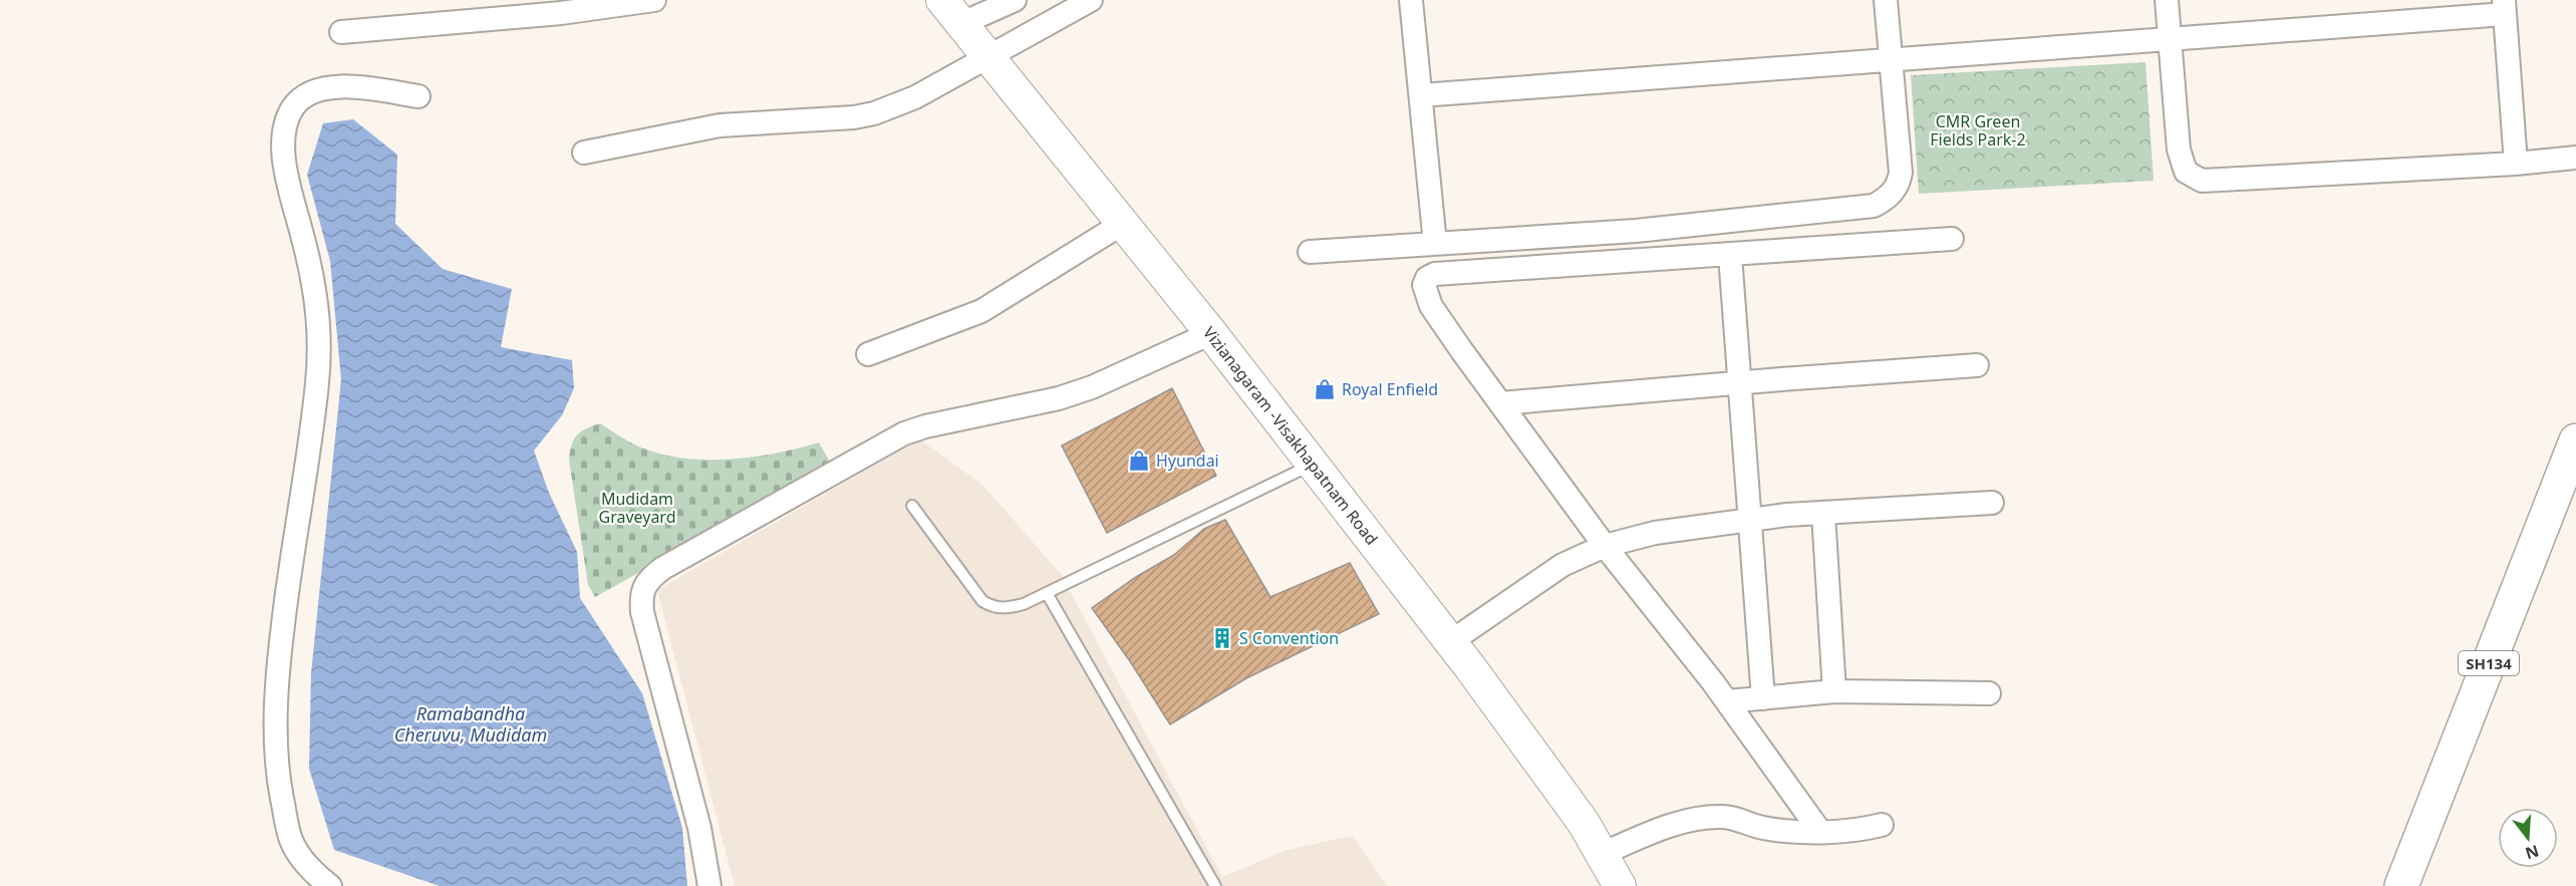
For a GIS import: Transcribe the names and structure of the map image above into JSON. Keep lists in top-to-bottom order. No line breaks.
{"streets":{"main road":["Vizianagaram -Visakhapatnam Road","SH134"]},"water":["Ramabandha Cheruvu, Mudidam"],"parks":["CMR Green Fields Park-2","Mudidam Graveyard"],"places":{"shop":["Royal Enfield","Hyundai"],"building":["S Convention"]},"north":"bottom"}
